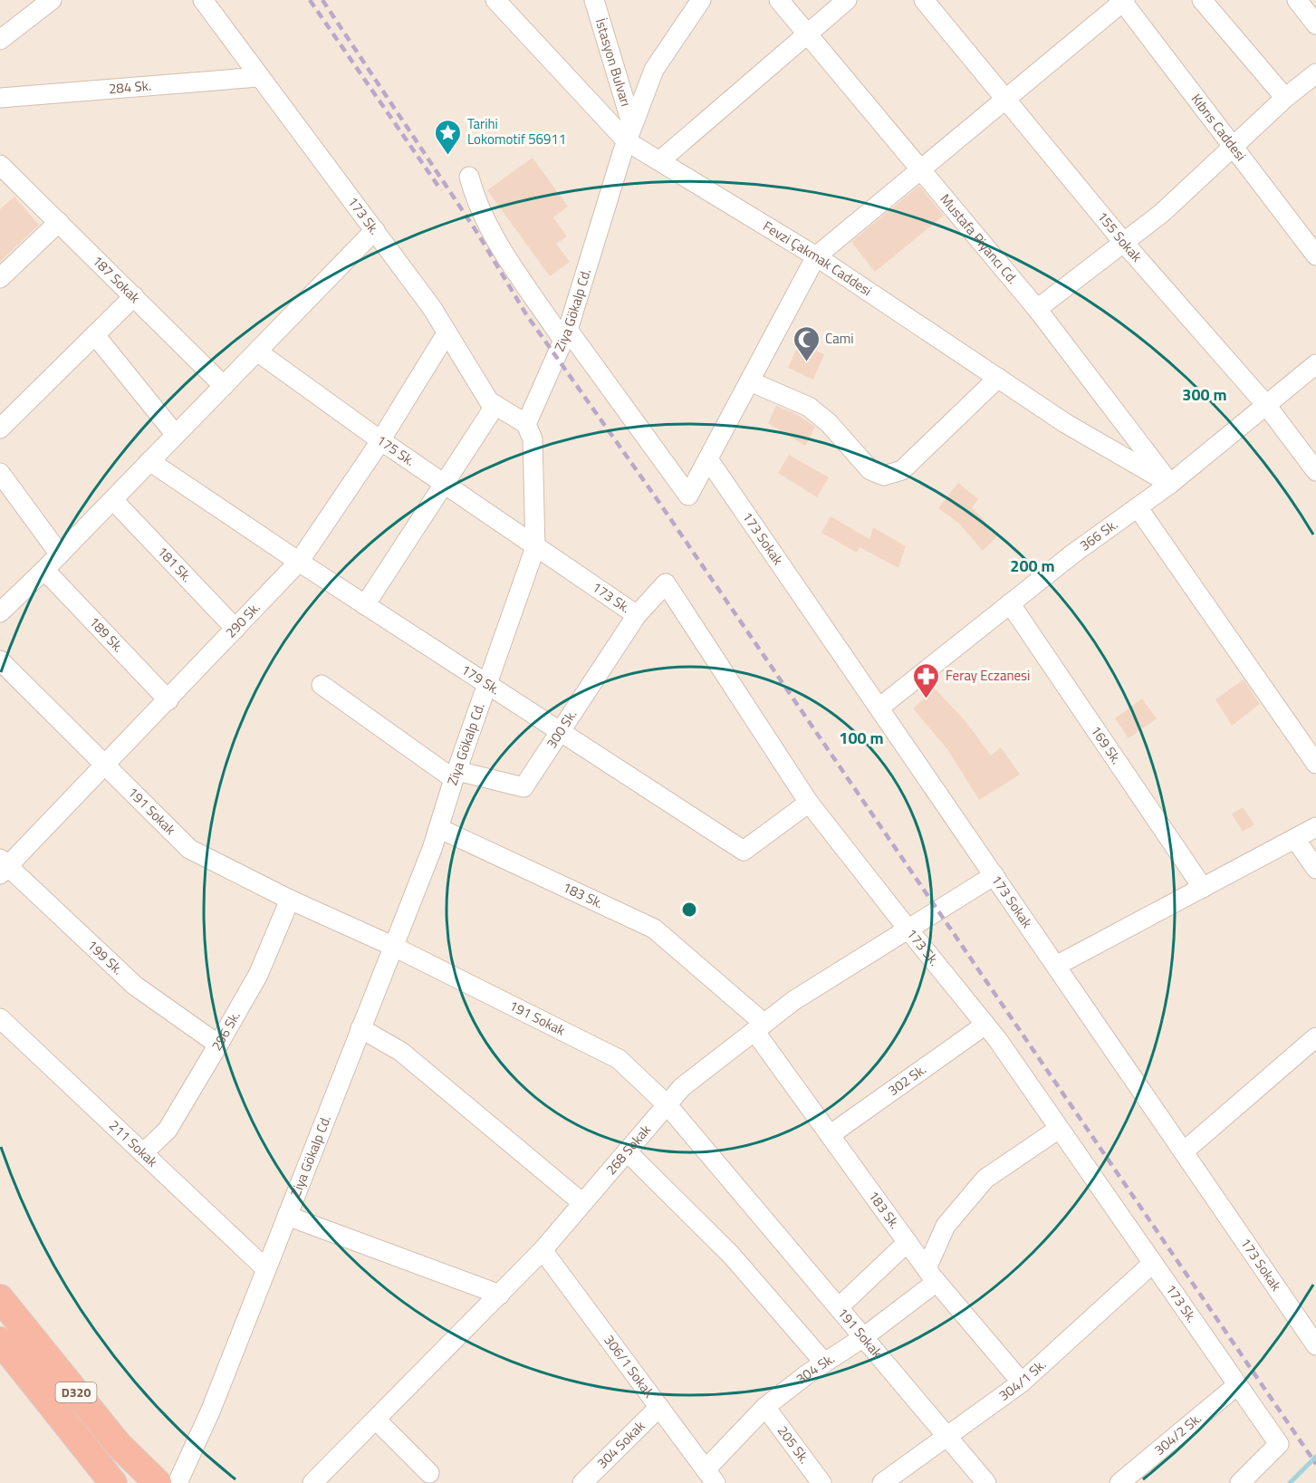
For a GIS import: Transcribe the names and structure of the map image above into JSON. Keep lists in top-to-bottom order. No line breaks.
{"streets":{"highway":["D320"],"street":["İstasyon Bulvarı","284 Sk.","Kıbrıs Caddesi","173 Sk.","155 Sokak","Mustafa Piyancı Cd.","Fevzi Çakmak Caddesi","187 Sokak","Ziya Gökalp Cd.","175 Sk.","366 Sk.","173 Sokak","181 Sk.","290 Sk.","189 Sk.","179 Sk.","300 Sk.","169 Sk.","191 Sokak","183 Sk.","199 Sk.","296 Sk.","302 Sk.","211 Sokak","268 Sokak","306/1 Sokak","304 Sk.","304/1 Sk.","304/2 Sk.","304 Sokak","205 Sk."]},"crossings":[["İstasyon Bulvarı","Fevzi Çakmak Caddesi"],["İstasyon Bulvarı","Ziya Gökalp Cd."],["284 Sk.","173 Sk."],["173 Sk.","Ziya Gökalp Cd."],["173 Sk.","175 Sk."],["173 Sk.","290 Sk."],["173 Sk.","179 Sk."],["173 Sk.","300 Sk."],["173 Sk.","302 Sk."],["173 Sk.","268 Sokak"],["173 Sk.","304 Sk."],["173 Sk.","304/1 Sk."],["173 Sk.","304/2 Sk."],["155 Sokak","366 Sk."],["Mustafa Piyancı Cd.","Fevzi Çakmak Caddesi"],["Mustafa Piyancı Cd.","366 Sk."],["Fevzi Çakmak Caddesi","Ziya Gökalp Cd."],["Fevzi Çakmak Caddesi","366 Sk."],["Ziya Gökalp Cd.","175 Sk."],["Ziya Gökalp Cd.","179 Sk."],["Ziya Gökalp Cd.","300 Sk."],["Ziya Gökalp Cd.","191 Sokak"],["Ziya Gökalp Cd.","183 Sk."],["Ziya Gökalp Cd.","211 Sokak"],["175 Sk.","290 Sk."],["366 Sk.","173 Sokak"],["366 Sk.","169 Sk."],["173 Sokak","268 Sokak"],["181 Sk.","290 Sk."],["290 Sk.","189 Sk."],["290 Sk.","179 Sk."],["290 Sk.","191 Sokak"],["290 Sk.","199 Sk."],["179 Sk.","300 Sk."],["191 Sokak","296 Sk."],["191 Sokak","268 Sokak"],["191 Sokak","304 Sk."],["191 Sokak","304/1 Sk."],["183 Sk.","302 Sk."],["183 Sk.","268 Sokak"],["183 Sk.","304 Sk."],["183 Sk.","304/1 Sk."],["199 Sk.","296 Sk."],["296 Sk.","211 Sokak"],["268 Sokak","306/1 Sokak"],["306/1 Sokak","304 Sk."],["306/1 Sokak","304 Sokak"],["304 Sk.","205 Sk."]],"places":{"place":["Tarihi Lokomotif 56911"],"mosque":["Cami"],"pharmacy":["Feray Eczanesi"]},"rings":["300 m","200 m","100 m"]}
